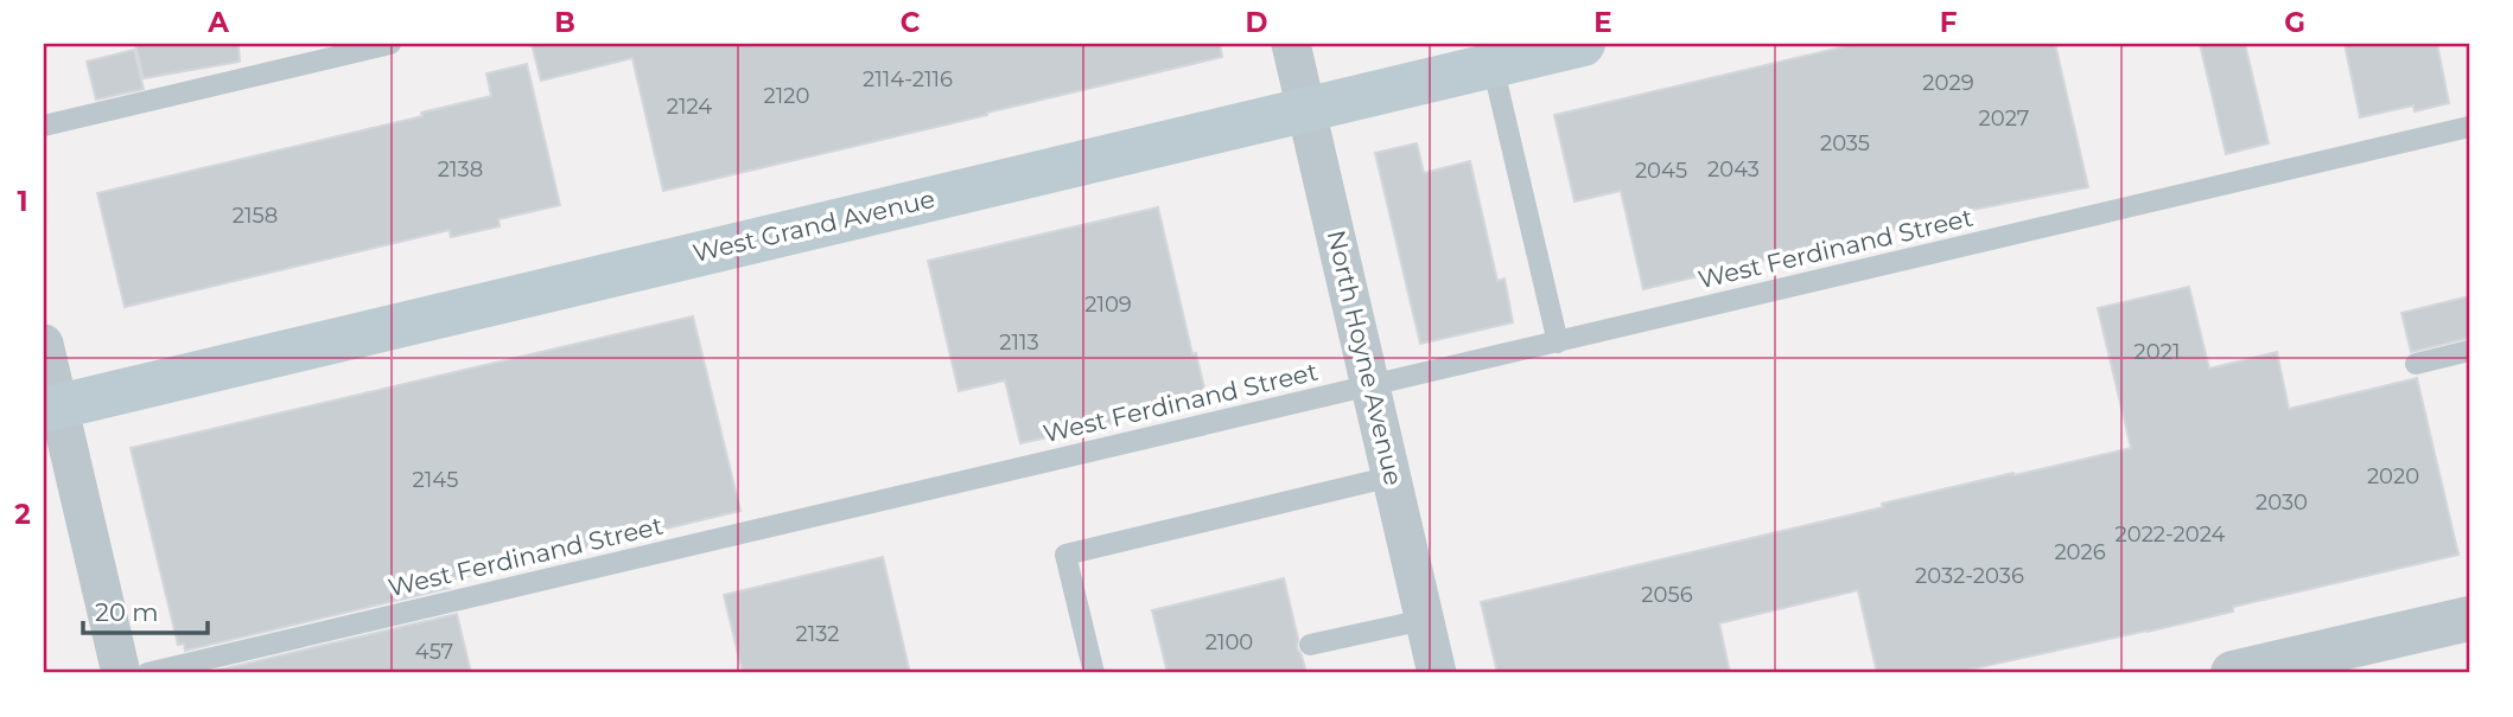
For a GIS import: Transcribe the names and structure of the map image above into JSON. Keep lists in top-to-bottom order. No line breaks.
{"streets":{"main road":["West Grand Avenue"],"street":["North Hoyne Avenue"],"lane":["West Ferdinand Street"]},"crossings":[["West Grand Avenue","North Hoyne Avenue"],["West Ferdinand Street","North Hoyne Avenue"]],"house_numbers":["2114-2116","2029","2120","2124","2027","2035","2138","2043","2045","2158","2109","2113","2021","2020","2145","2030","2022-2024","2026","2032-2036","2056","2132","2100","457"],"scale_bar":"20 m","grid":{"columns":["A","B","C","D","E","F","G"],"rows":["1","2"]}}
